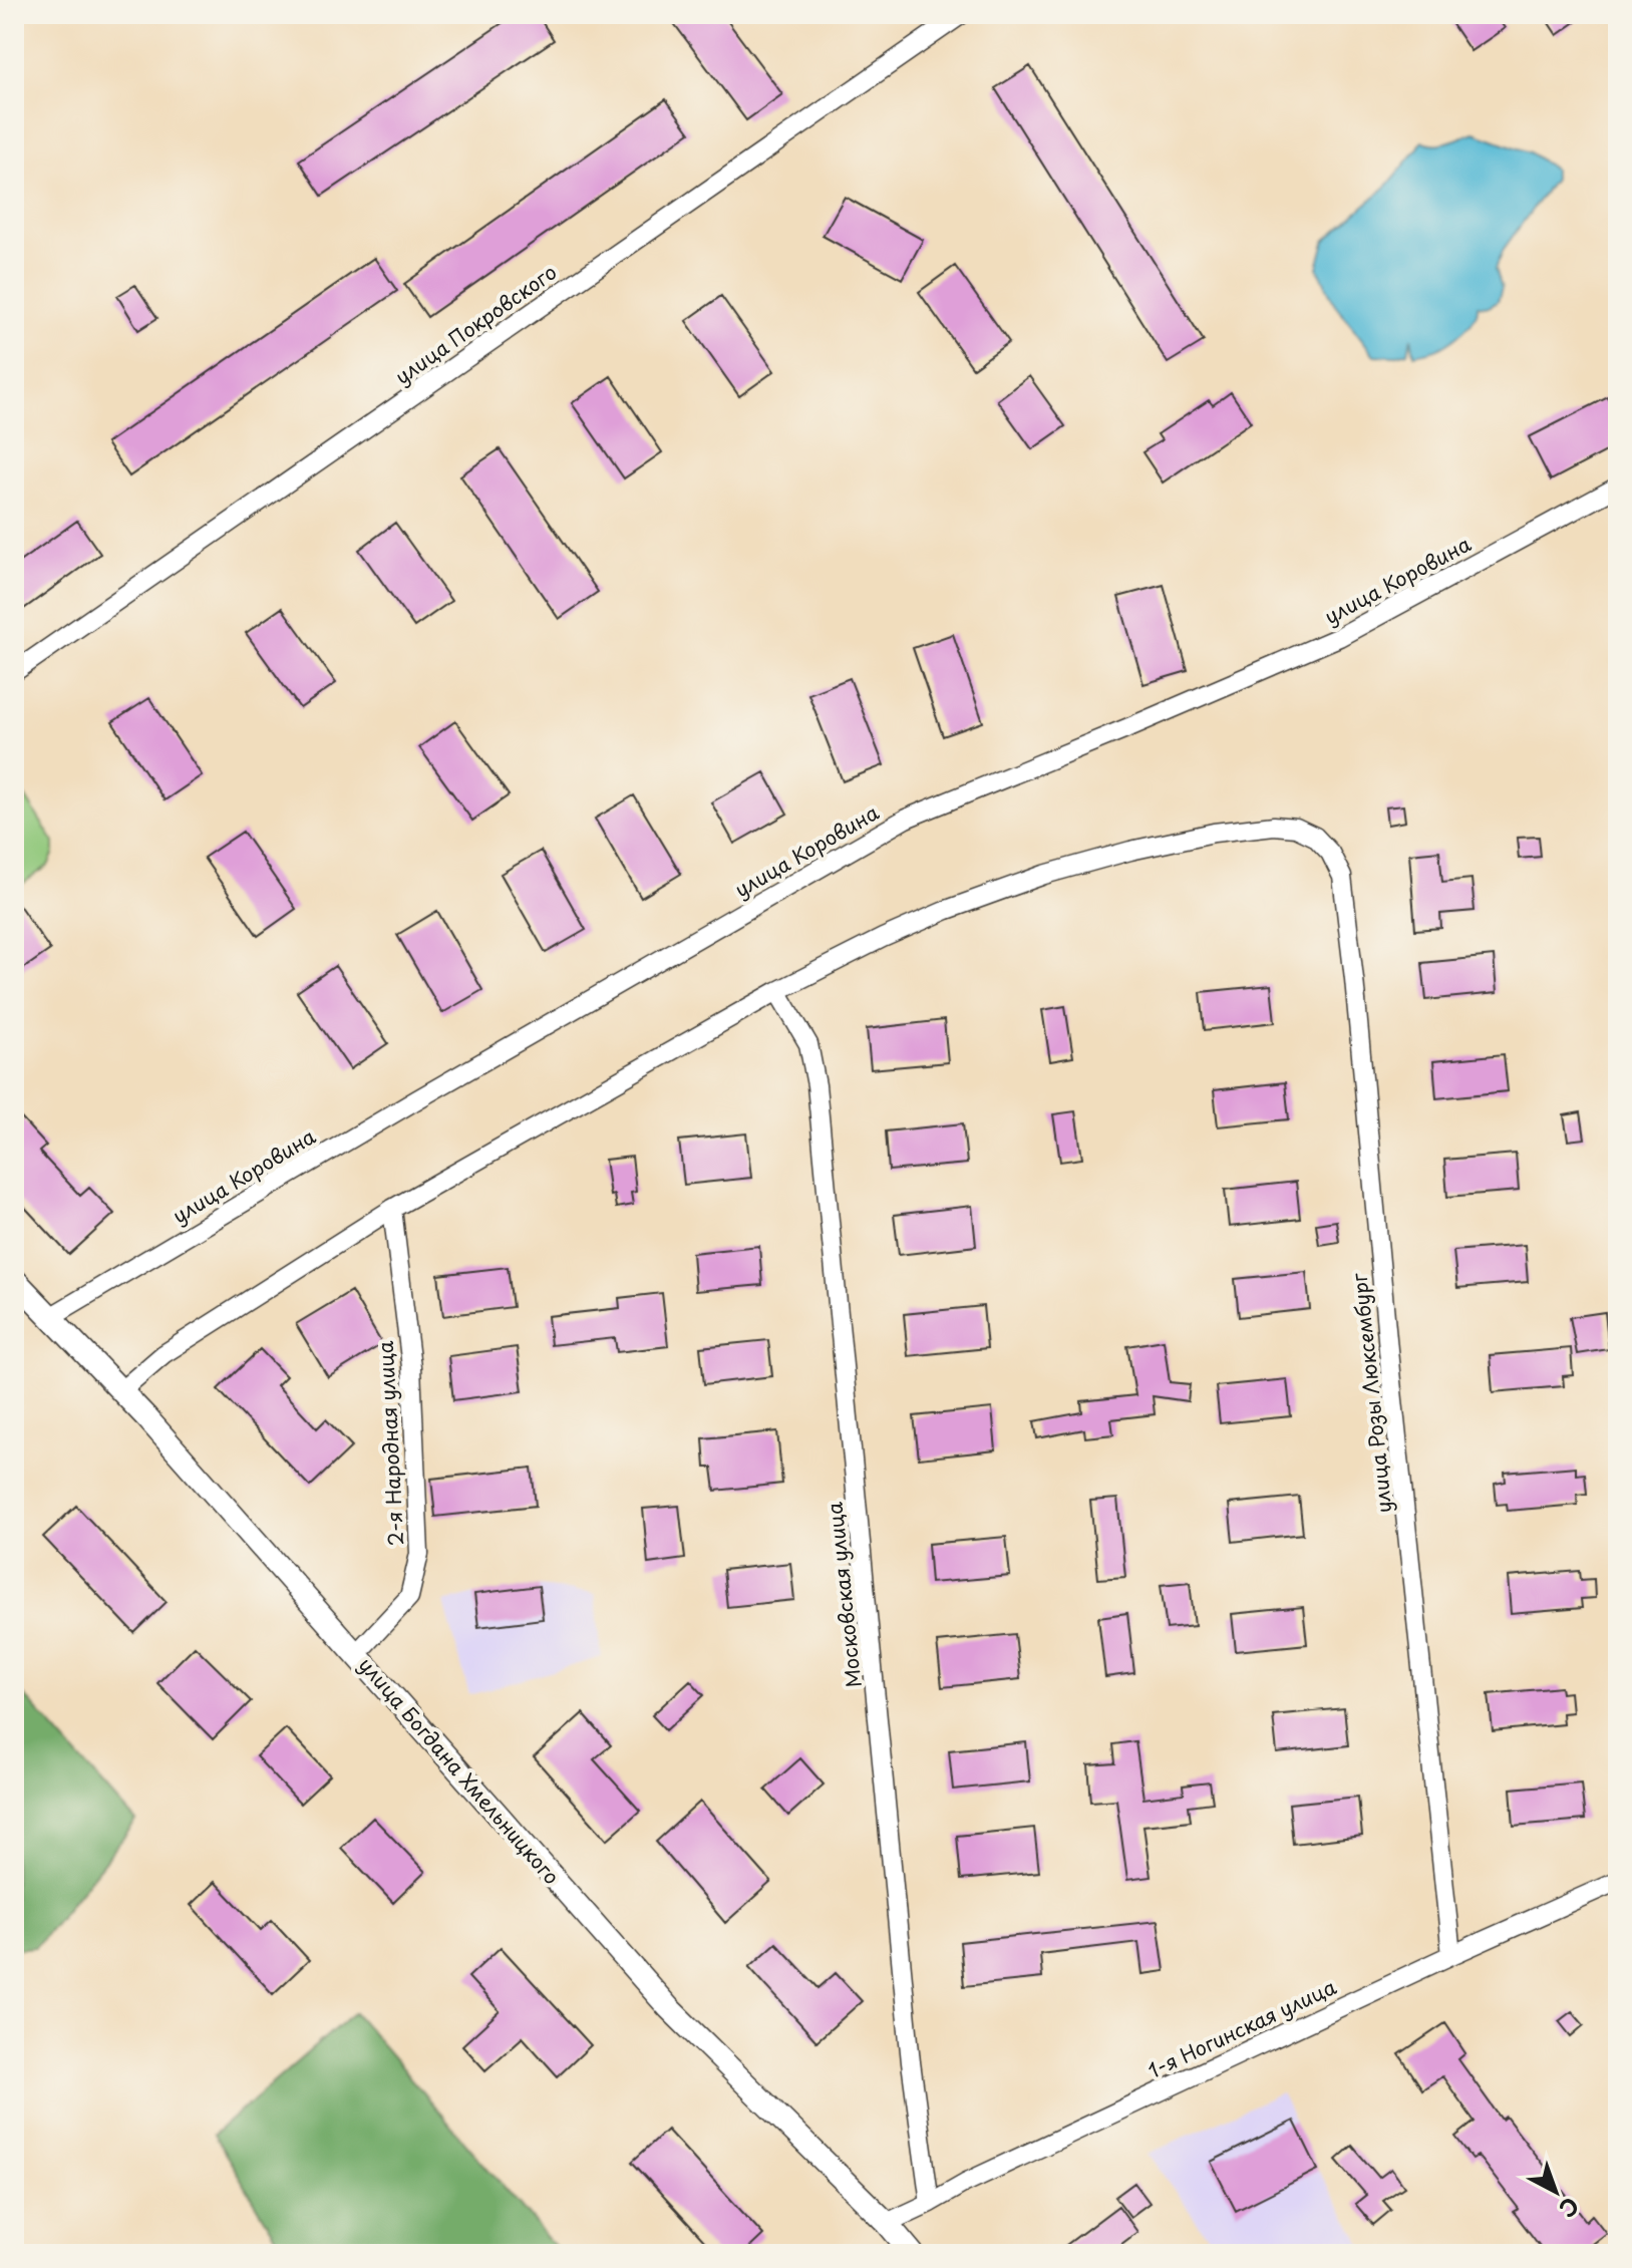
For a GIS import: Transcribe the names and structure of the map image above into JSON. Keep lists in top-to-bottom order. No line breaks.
{"streets":{"street":["улица Покровского","улица Коровина","улица Розы Люксембург","2-я Народная улица","Московская улица","улица Богдана Хмельницкого","1-я Ногинская улица"]},"crossings":[["улица Коровина","улица Богдана Хмельницкого"],["улица Розы Люксембург","Московская улица"],["улица Розы Люксембург","1-я Ногинская улица"],["2-я Народная улица","улица Богдана Хмельницкого"],["Московская улица","1-я Ногинская улица"],["улица Богдана Хмельницкого","1-я Ногинская улица"]],"north":"bottom right"}
